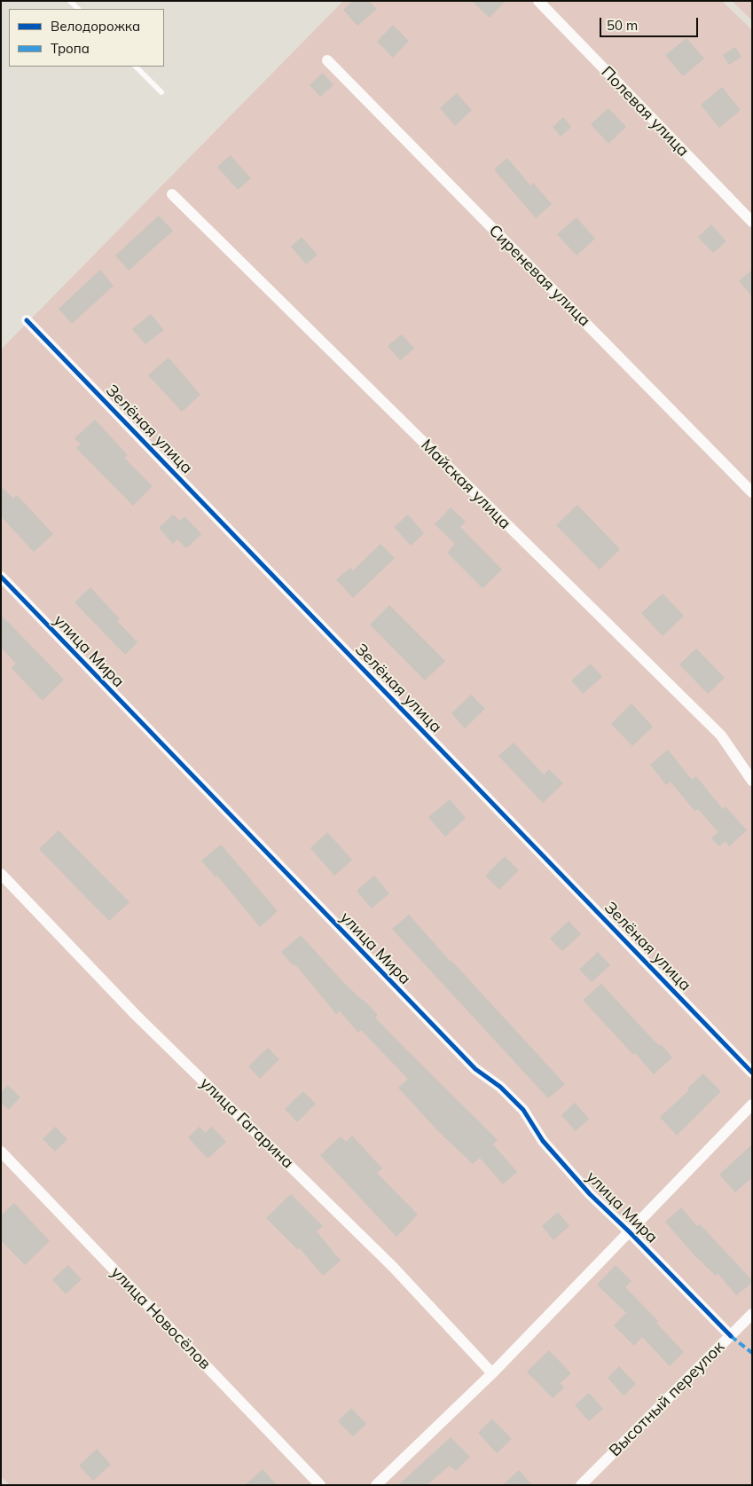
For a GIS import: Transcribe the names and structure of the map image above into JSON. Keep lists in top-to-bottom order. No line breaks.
{"streets":{"street":["Полевая улица","Сиреневая улица","Зелёная улица","Майская улица","улица Мира","улица Гагарина","улица Новосёлов","Высотный переулок"]},"crossings":[["улица Мира","Высотный переулок"]],"legend":["Велодорожка","Тропа"],"scale_bar":"50 m"}
